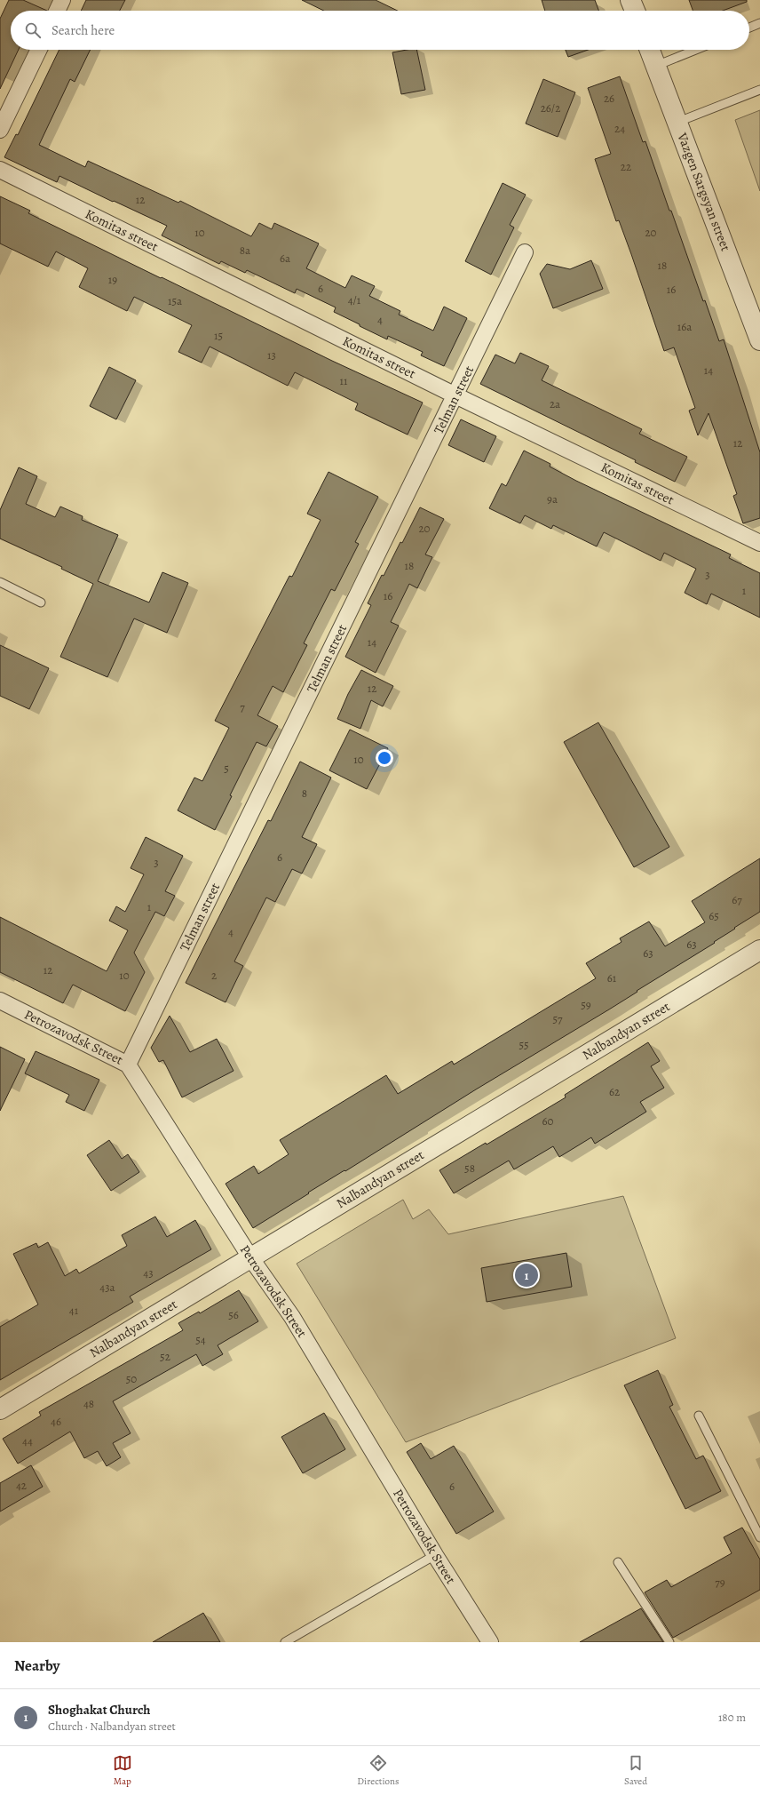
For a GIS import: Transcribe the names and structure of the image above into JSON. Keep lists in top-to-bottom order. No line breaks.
{"streets":{"street":["Vazgen Sargsyan street","Komitas street","Telman street","Nalbandyan street","Petrozavodsk Street"]},"crossings":[["Komitas street","Telman street"],["Telman street","Petrozavodsk Street"],["Nalbandyan street","Petrozavodsk Street"]],"house_numbers":["26","26/2","24","22","12","10","20","8a","6a","18","19","6","16","4/1","15a","4","16a","15","13","14","11","2a","12","9a","20","18","3","1","16","14","12","7","10","5","8","6","3","67","1","65","4","63","63","12","10","2","61","59","57","55","62","60","58","43","43a","41","56","54","52","50","48","46","44","42","6","79"],"page":{"search":"Search here","pins":"1","heading":"Nearby","list":[{"mark":"1","name":"Shoghakat Church","note":"Church · Nalbandyan street","value":"180 m"}],"nav":["Map","Directions","Saved"]}}
